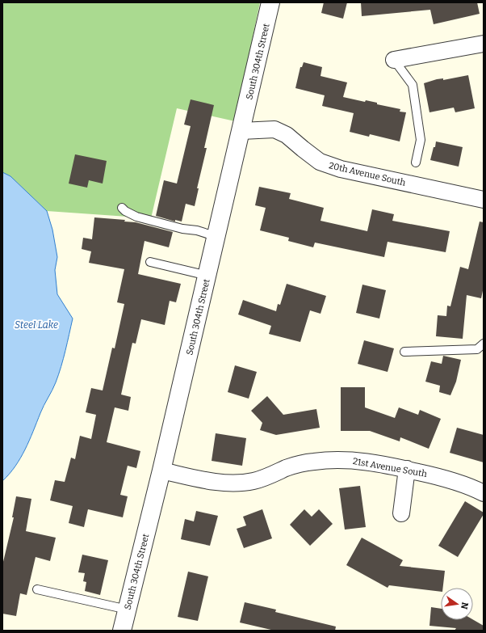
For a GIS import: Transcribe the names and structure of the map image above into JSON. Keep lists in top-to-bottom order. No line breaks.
{"streets":{"street":["South 304th Street","20th Avenue South","21st Avenue South"]},"crossings":[["South 304th Street","20th Avenue South"],["South 304th Street","21st Avenue South"]],"water":["Steel Lake"],"north":"right"}
